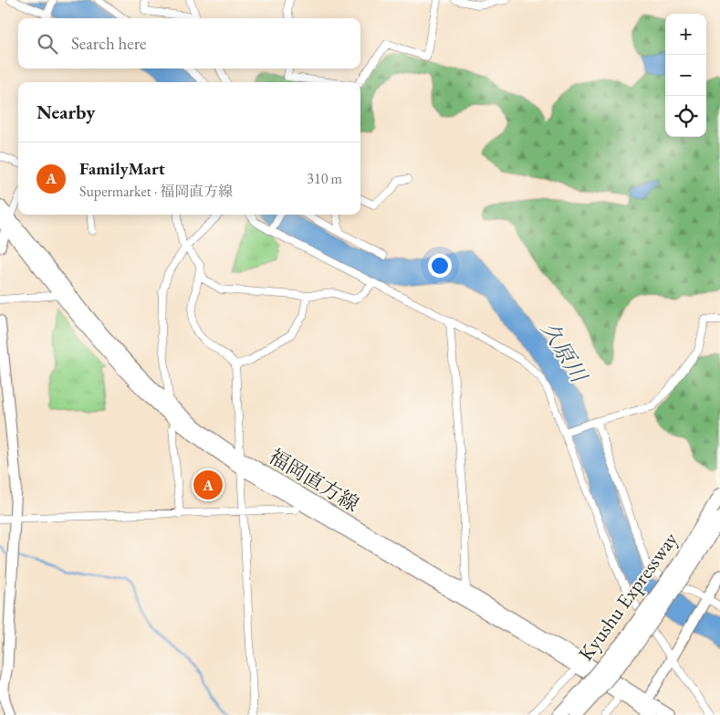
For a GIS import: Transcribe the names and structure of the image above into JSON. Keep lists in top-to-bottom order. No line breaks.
{"streets":{"highway":["Kyushu Expressway"],"main road":["福岡直方線"]},"water":["久原川"],"page":{"map_buttons":["+","−"],"search":"Search here","heading":"Nearby","list":[{"mark":"A","name":"FamilyMart","note":"Supermarket · 福岡直方線","value":"310 m"}],"pins":"A"}}
